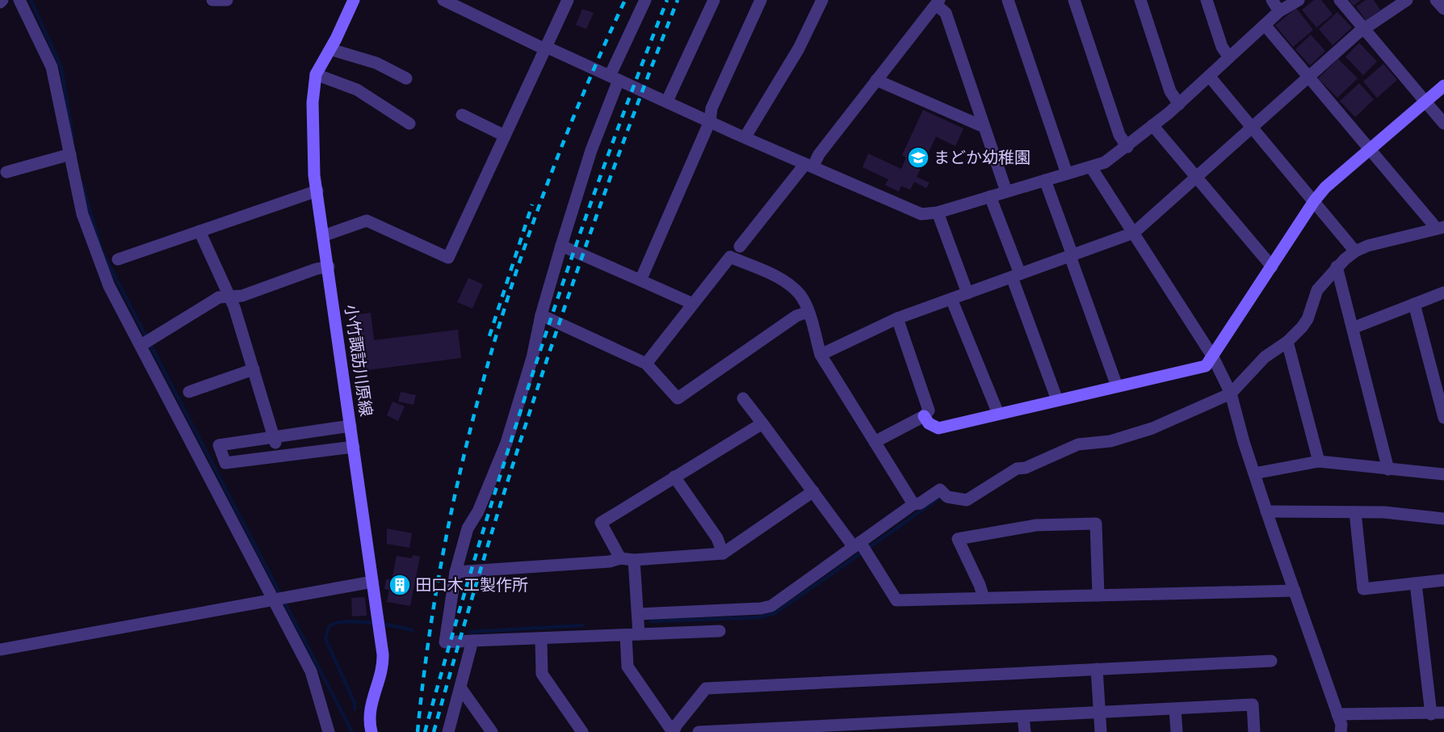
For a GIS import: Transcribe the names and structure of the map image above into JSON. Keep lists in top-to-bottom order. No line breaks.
{"streets":{"main road":["小竹諏訪川原線"]},"places":{"school or university":["まどか幼稚園"],"building":["田口木工製作所"]}}
